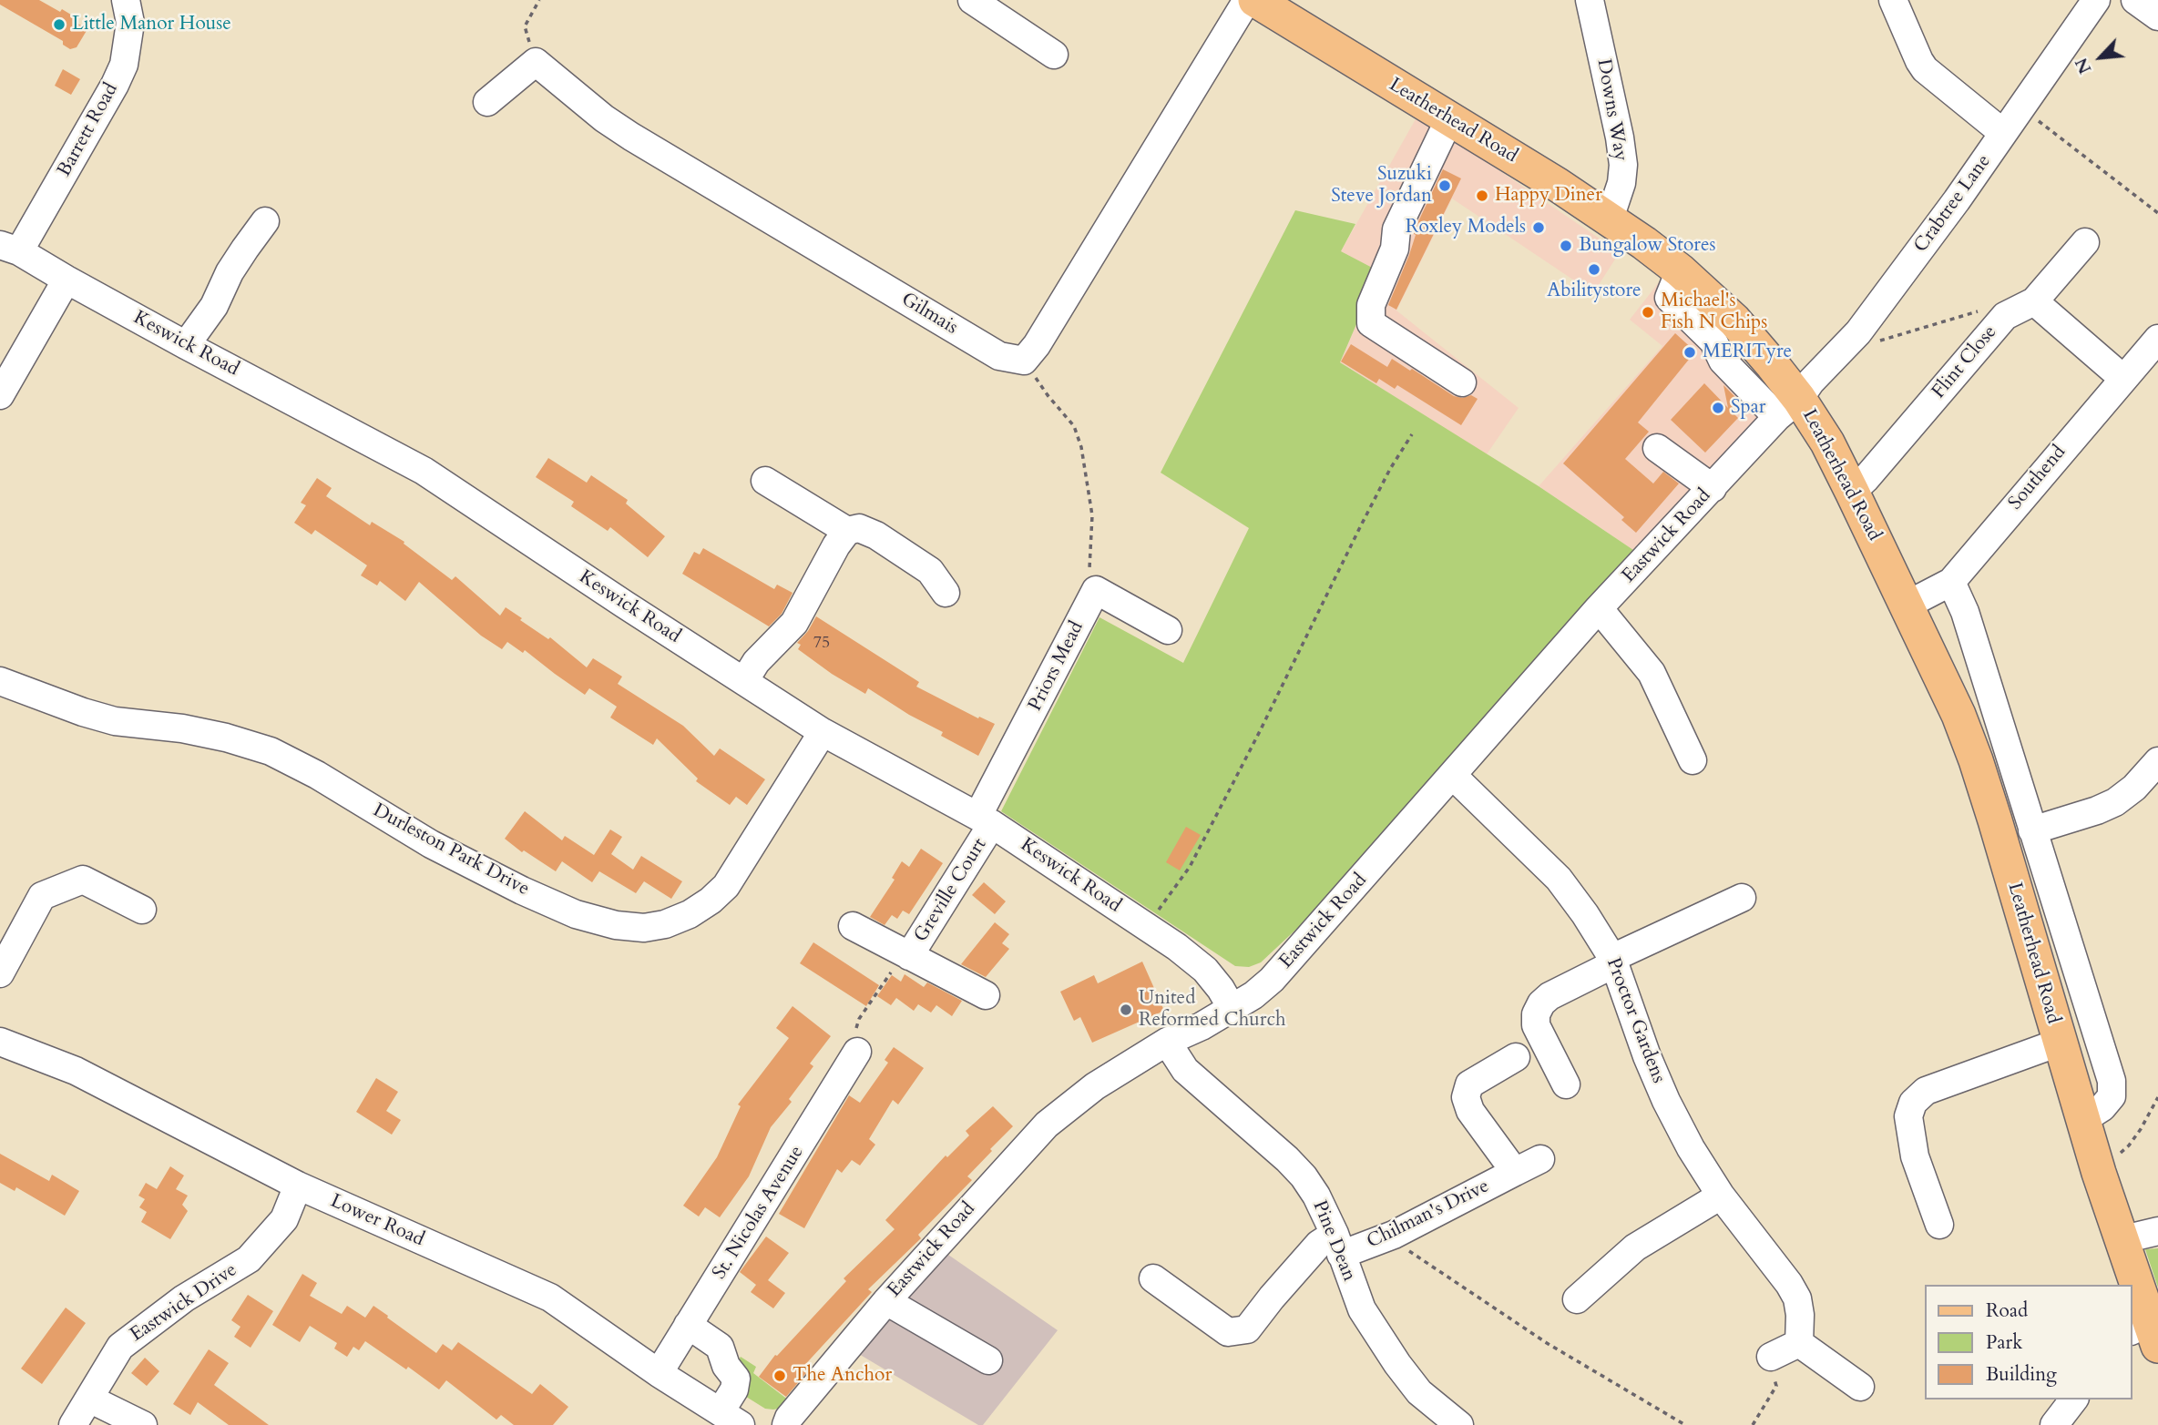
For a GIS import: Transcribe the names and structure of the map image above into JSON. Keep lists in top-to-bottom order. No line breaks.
{"streets":{"main road":["Leatherhead Road"],"street":["Downs Way","Barrett Road","Crabtree Lane","Gilmais","Keswick Road","Flint Close","Southend","Eastwick Road","Priors Mead","Durleston Park Drive","Greville Court","Proctor Gardens","St. Nicolas Avenue","Chilman's Drive","Lower Road","Pine Dean","Eastwick Drive"]},"crossings":[["Downs Way","Leatherhead Road"],["Leatherhead Road","Crabtree Lane"],["Leatherhead Road","Flint Close"],["Leatherhead Road","Southend"],["Leatherhead Road","Eastwick Road"],["Barrett Road","Keswick Road"],["Crabtree Lane","Eastwick Road"],["Keswick Road","Eastwick Road"],["Keswick Road","Priors Mead"],["Keswick Road","Durleston Park Drive"],["Keswick Road","Greville Court"],["Eastwick Road","Proctor Gardens"],["Eastwick Road","Pine Dean"],["Priors Mead","Greville Court"],["St. Nicolas Avenue","Lower Road"],["Chilman's Drive","Pine Dean"],["Lower Road","Eastwick Drive"]],"places":["Little Manor House","Suzuki Steve Jordan","Happy Diner","Roxley Models","Bungalow Stores","Abilitystore","Michael's Fish N Chips","MERITyre","Spar","United Reformed Church","The Anchor"],"house_numbers":["75"],"legend":["Road","Park","Building"],"north":"bottom left"}
